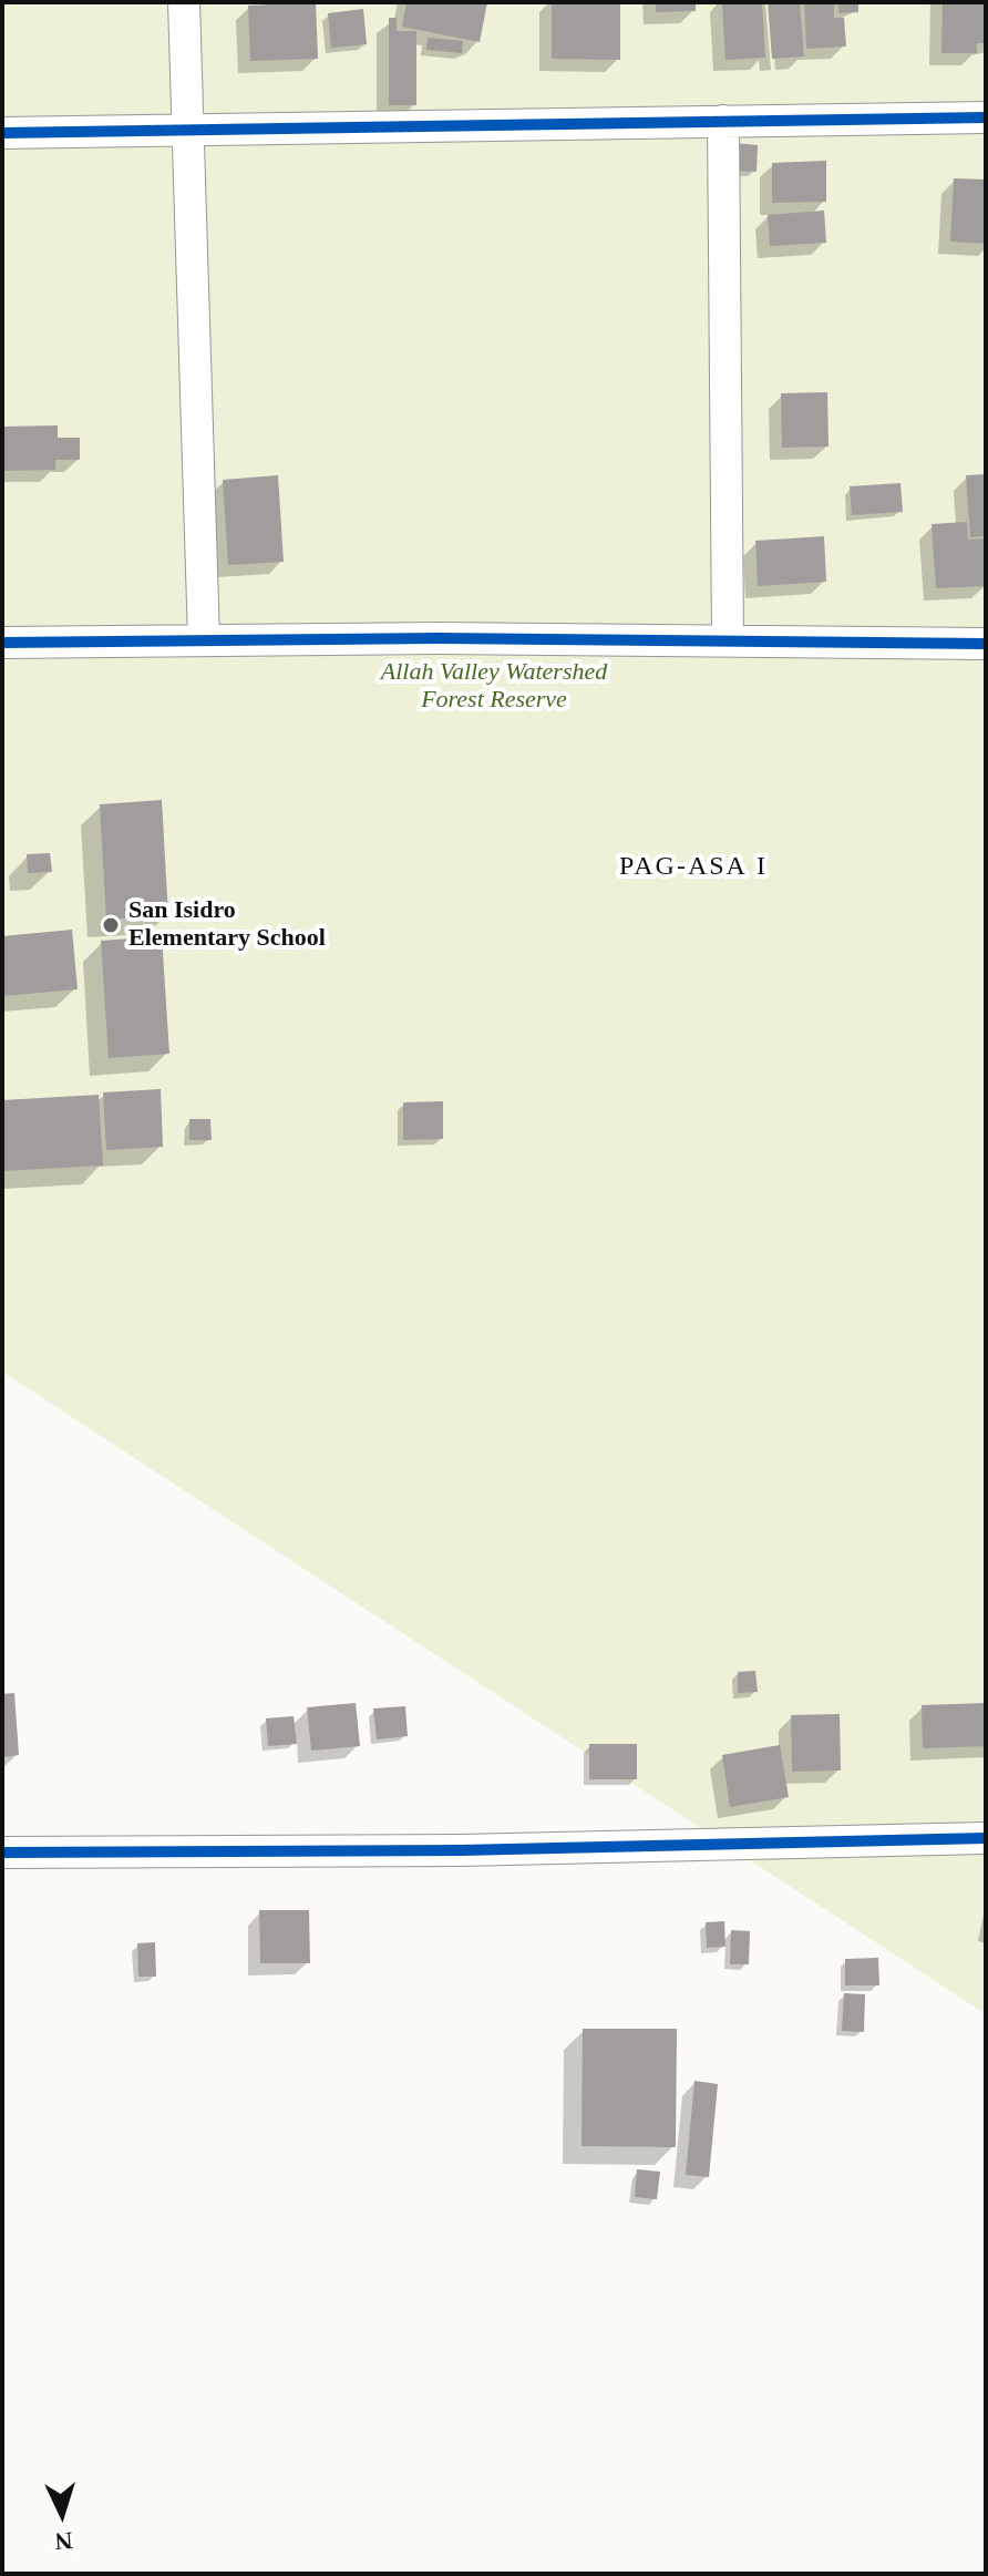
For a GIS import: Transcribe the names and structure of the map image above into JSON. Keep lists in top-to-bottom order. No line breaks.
{"districts":["PAG-ASA I"],"parks":["Allah Valley Watershed Forest Reserve"],"places":["San Isidro Elementary School"],"north":"bottom"}
